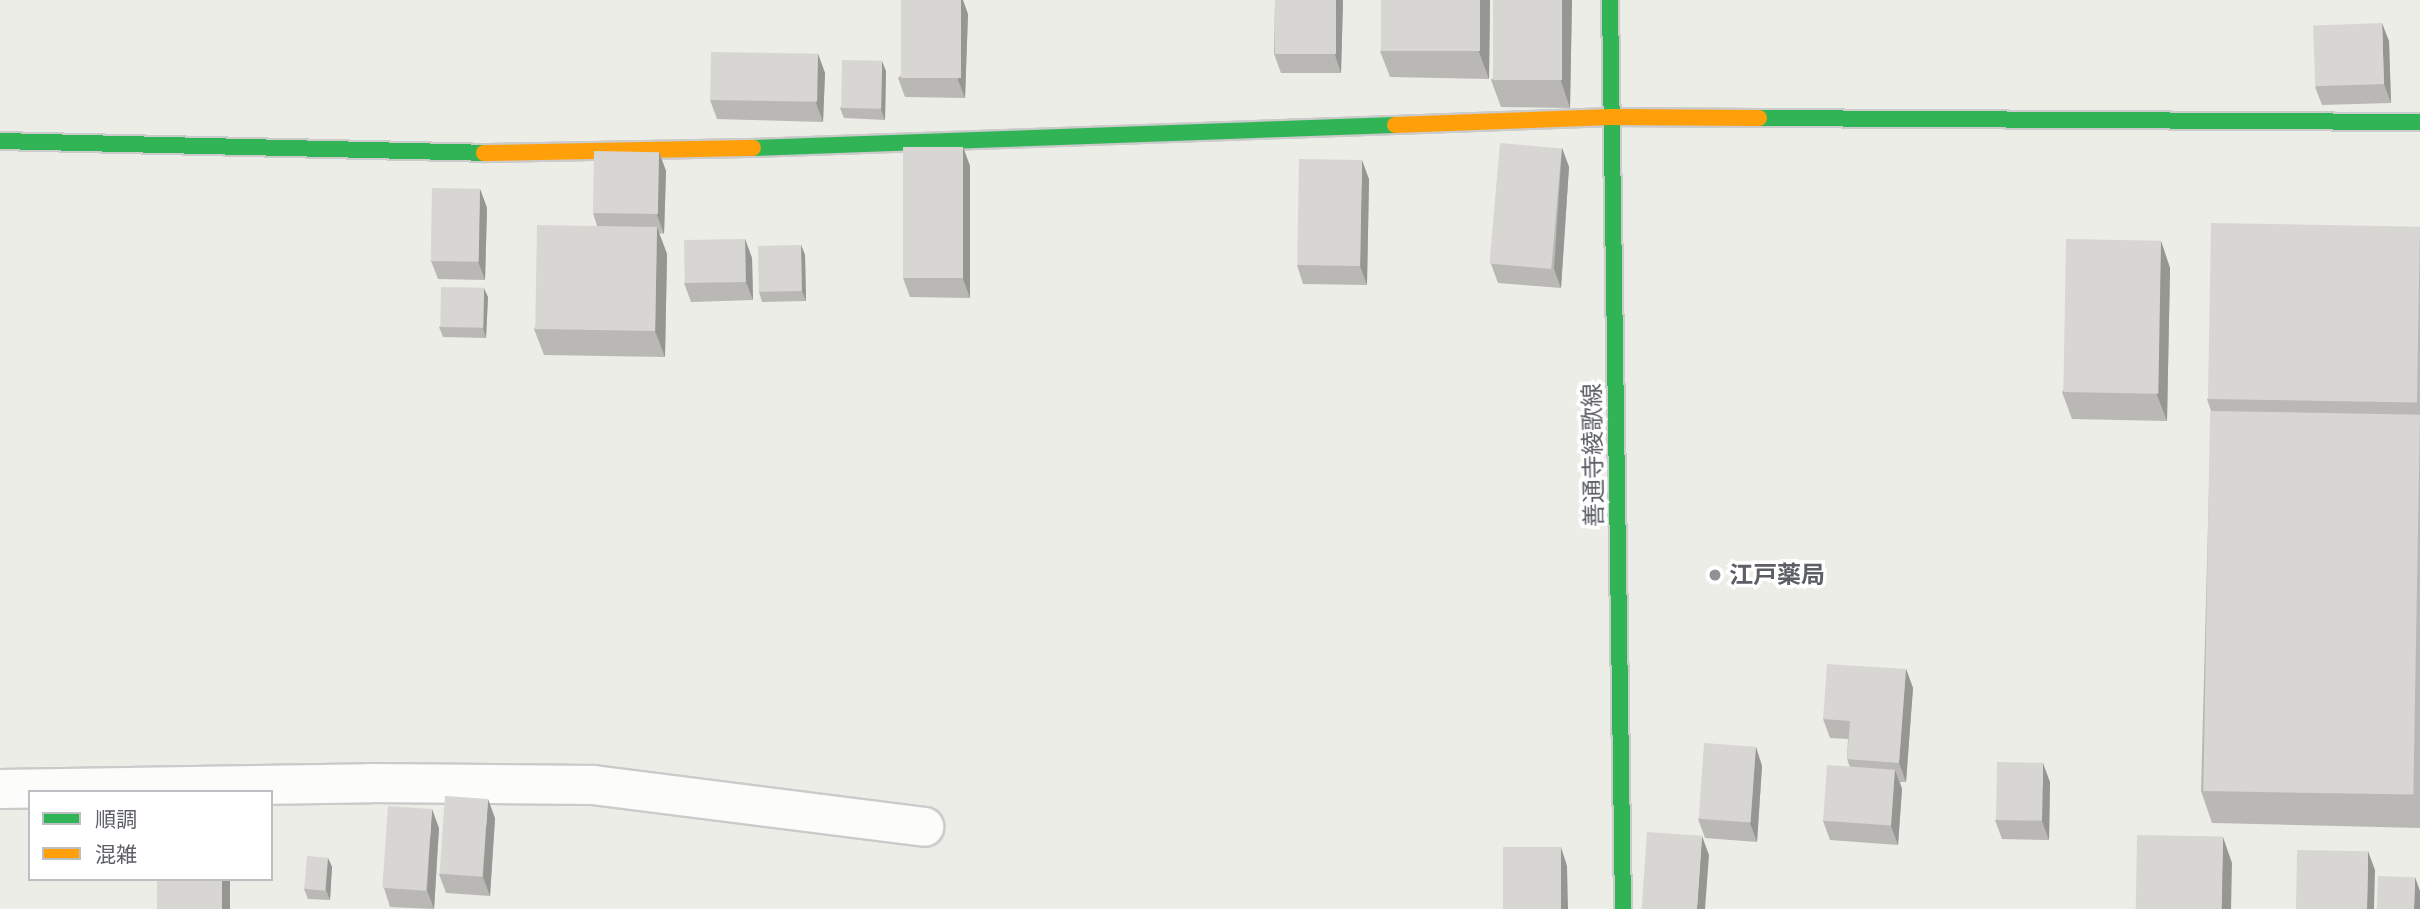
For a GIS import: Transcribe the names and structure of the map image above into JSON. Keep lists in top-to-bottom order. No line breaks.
{"streets":{"street":["善通寺綾歌線"]},"places":["江戸薬局"],"legend":["順調","混雑"]}
